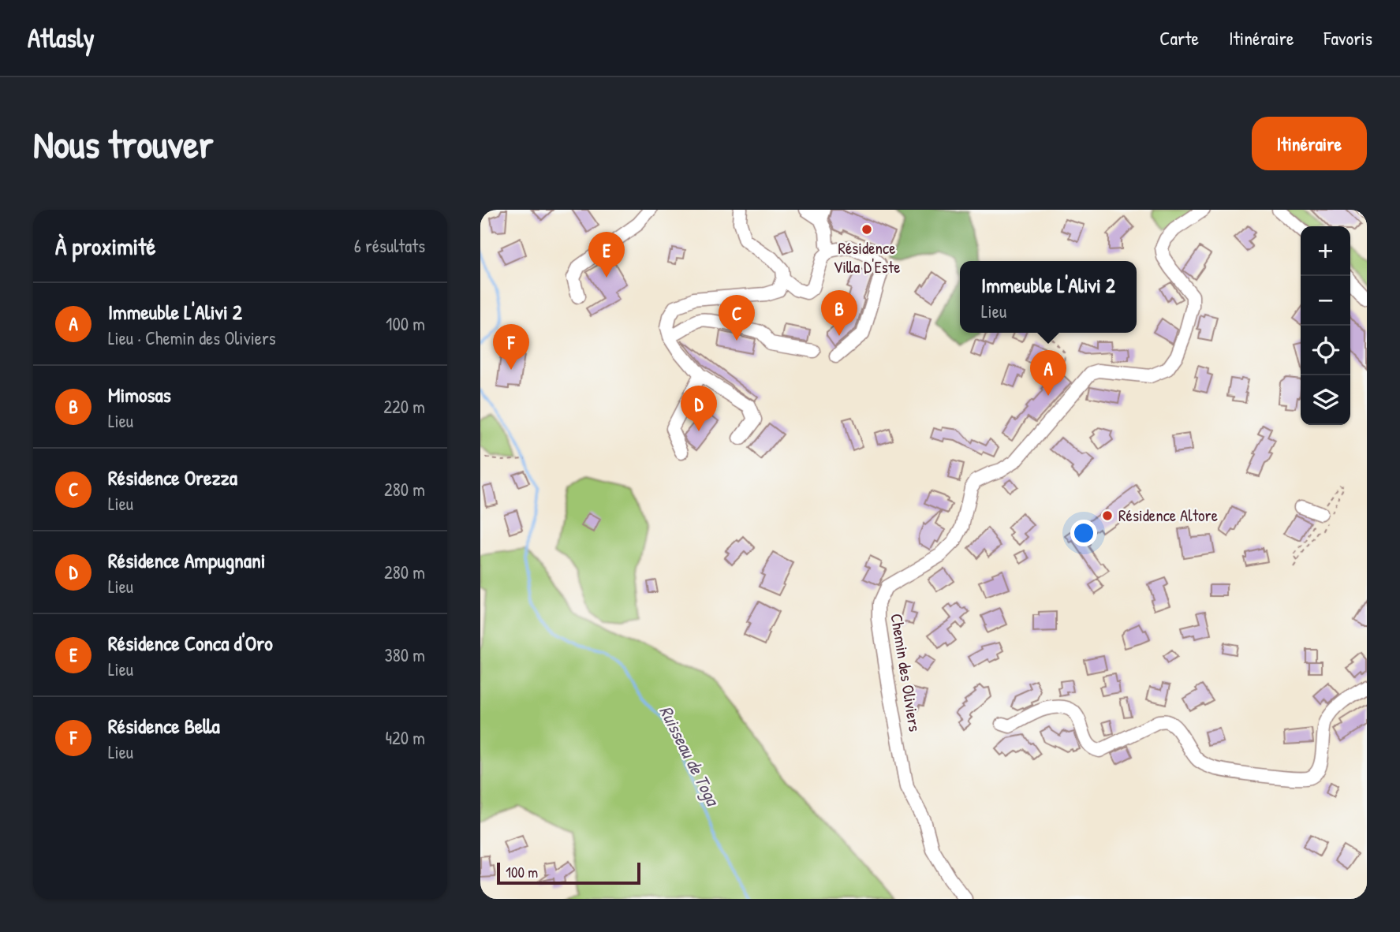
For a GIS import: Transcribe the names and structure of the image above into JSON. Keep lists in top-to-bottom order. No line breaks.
{"streets":{"street":["Chemin des Oliviers"]},"water":["Ruisseau de Toga"],"places":["Résidence Villa D'Este","Résidence Altore"],"scale_bar":"100 m","page":{"header":"Atlasly","nav":["Carte","Itinéraire","Favoris"],"buttons":"Itinéraire","title":"Nous trouver","heading":["À proximité","6 résultats"],"map_buttons":["+","−"],"pins":["E","B","C","F","A","D"],"popup":["Immeuble L'Alivi 2","Lieu"],"list":[{"mark":"A","name":"Immeuble L'Alivi 2","note":"Lieu · Chemin des Oliviers","value":"100 m"},{"mark":"B","name":"Mimosas","note":"Lieu","value":"220 m"},{"mark":"C","name":"Résidence Orezza","note":"Lieu","value":"280 m"},{"mark":"D","name":"Résidence Ampugnani","note":"Lieu","value":"280 m"},{"mark":"E","name":"Résidence Conca d'Oro","note":"Lieu","value":"380 m"},{"mark":"F","name":"Résidence Bella","note":"Lieu","value":"420 m"}],"scale":"100 m"}}
